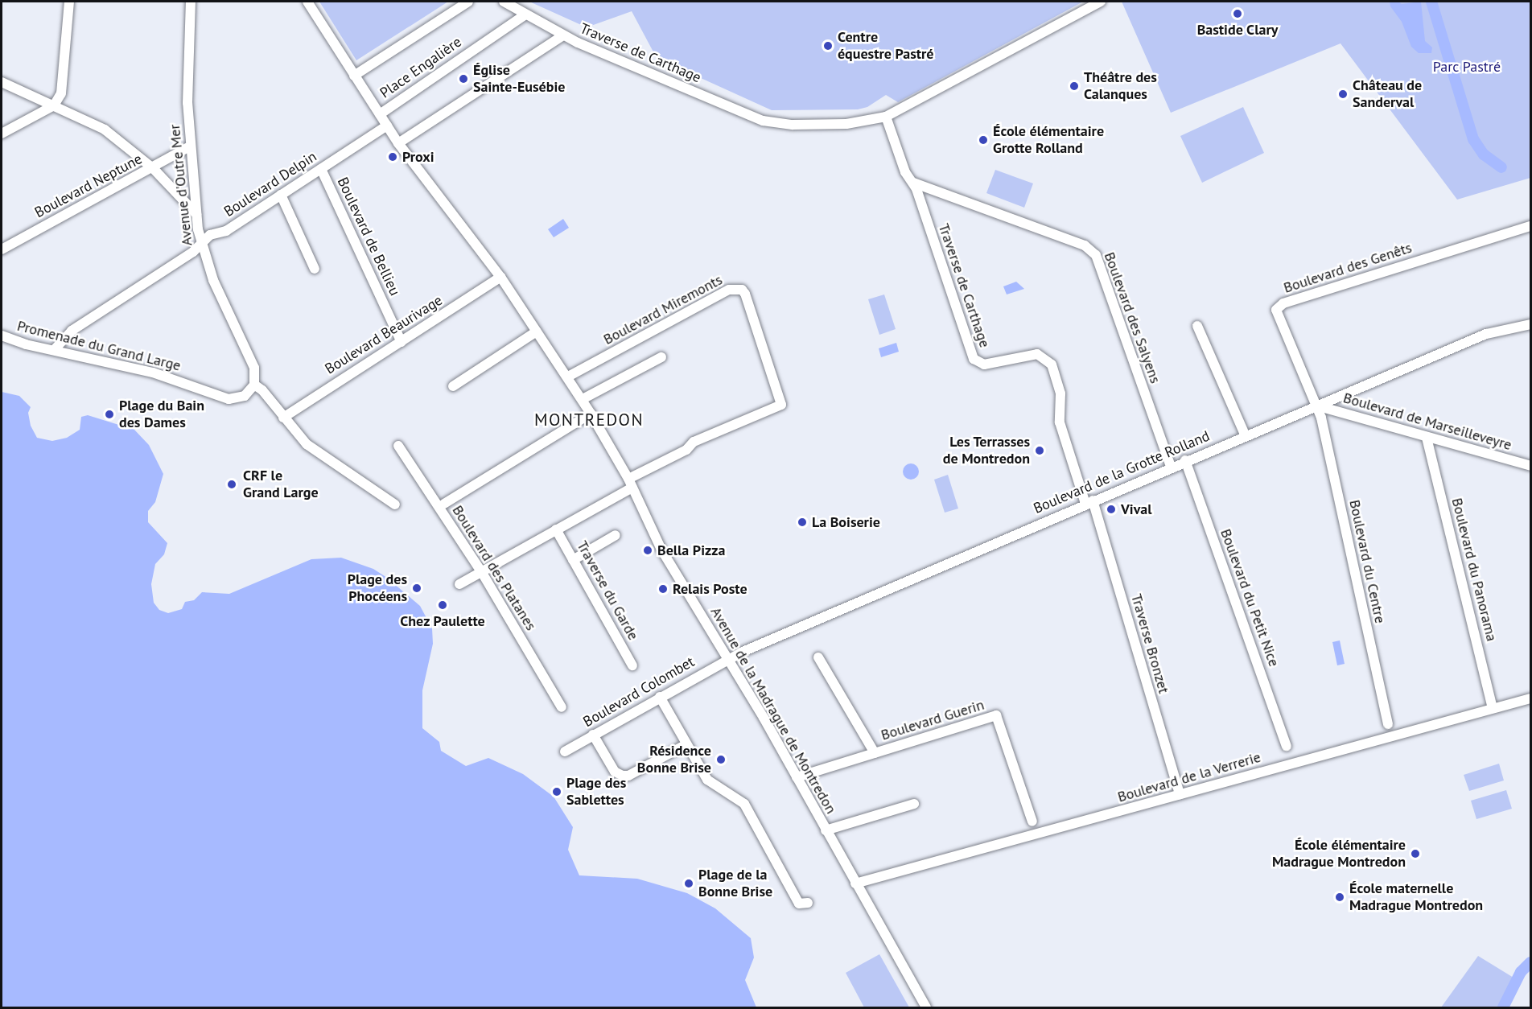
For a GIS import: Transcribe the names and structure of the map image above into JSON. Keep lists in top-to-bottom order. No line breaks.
{"streets":{"street":["Traverse de Carthage","Place Engalière","Boulevard Delpin","Avenue d'Outre Mer","Boulevard Neptune","Boulevard de Bellieu","Boulevard des Genêts","Boulevard Miremonts","Boulevard des Salyens","Boulevard Beaurivage","Promenade du Grand Large","Boulevard de Marseilleveyre","Boulevard de la Grotte Rolland","Boulevard du Centre","Boulevard des Platanes","Boulevard du Panorama","Traverse du Garde","Boulevard du Petit Nice","Traverse Bronzet","Boulevard Colombet","Avenue de la Madrague de Montredon","Boulevard Guerin","Boulevard de la Verrerie"]},"crossings":[["Traverse de Carthage","Place Engalière"],["Traverse de Carthage","Boulevard des Salyens"],["Traverse de Carthage","Boulevard de la Grotte Rolland"],["Traverse de Carthage","Traverse Bronzet"],["Place Engalière","Boulevard Delpin"],["Place Engalière","Avenue de la Madrague de Montredon"],["Boulevard Delpin","Avenue d'Outre Mer"],["Boulevard Delpin","Boulevard de Bellieu"],["Boulevard Delpin","Promenade du Grand Large"],["Avenue d'Outre Mer","Boulevard Neptune"],["Avenue d'Outre Mer","Promenade du Grand Large"],["Boulevard de Bellieu","Boulevard Beaurivage"],["Boulevard des Genêts","Boulevard de Marseilleveyre"],["Boulevard des Genêts","Boulevard de la Grotte Rolland"],["Boulevard des Genêts","Boulevard du Centre"],["Boulevard Miremonts","Avenue de la Madrague de Montredon"],["Boulevard des Salyens","Boulevard de la Grotte Rolland"],["Boulevard Beaurivage","Avenue de la Madrague de Montredon"],["Boulevard de Marseilleveyre","Boulevard de la Grotte Rolland"],["Boulevard de Marseilleveyre","Boulevard du Centre"],["Boulevard de Marseilleveyre","Boulevard du Panorama"],["Boulevard de la Grotte Rolland","Boulevard du Centre"],["Boulevard de la Grotte Rolland","Boulevard du Petit Nice"],["Boulevard de la Grotte Rolland","Traverse Bronzet"],["Boulevard de la Grotte Rolland","Boulevard Colombet"],["Boulevard de la Grotte Rolland","Avenue de la Madrague de Montredon"],["Boulevard du Panorama","Boulevard de la Verrerie"],["Traverse Bronzet","Boulevard de la Verrerie"],["Boulevard Colombet","Avenue de la Madrague de Montredon"],["Avenue de la Madrague de Montredon","Boulevard Guerin"],["Avenue de la Madrague de Montredon","Boulevard de la Verrerie"]],"districts":["MONTREDON"],"parks":["Parc Pastré"],"places":["Bastide Clary","Centre équestre Pastré","Église Sainte-Eusébie","Théâtre des Calanques","Château de Sanderval","École élémentaire Grotte Rolland","Proxi","Plage du Bain des Dames","Les Terrasses de Montredon","CRF le Grand Large","Vival","La Boiserie","Bella Pizza","Plage des Phocéens","Relais Poste","Chez Paulette","Résidence Bonne Brise","Plage des Sablettes","École élémentaire Madrague Montredon","Plage de la Bonne Brise","École maternelle Madrague Montredon"]}
